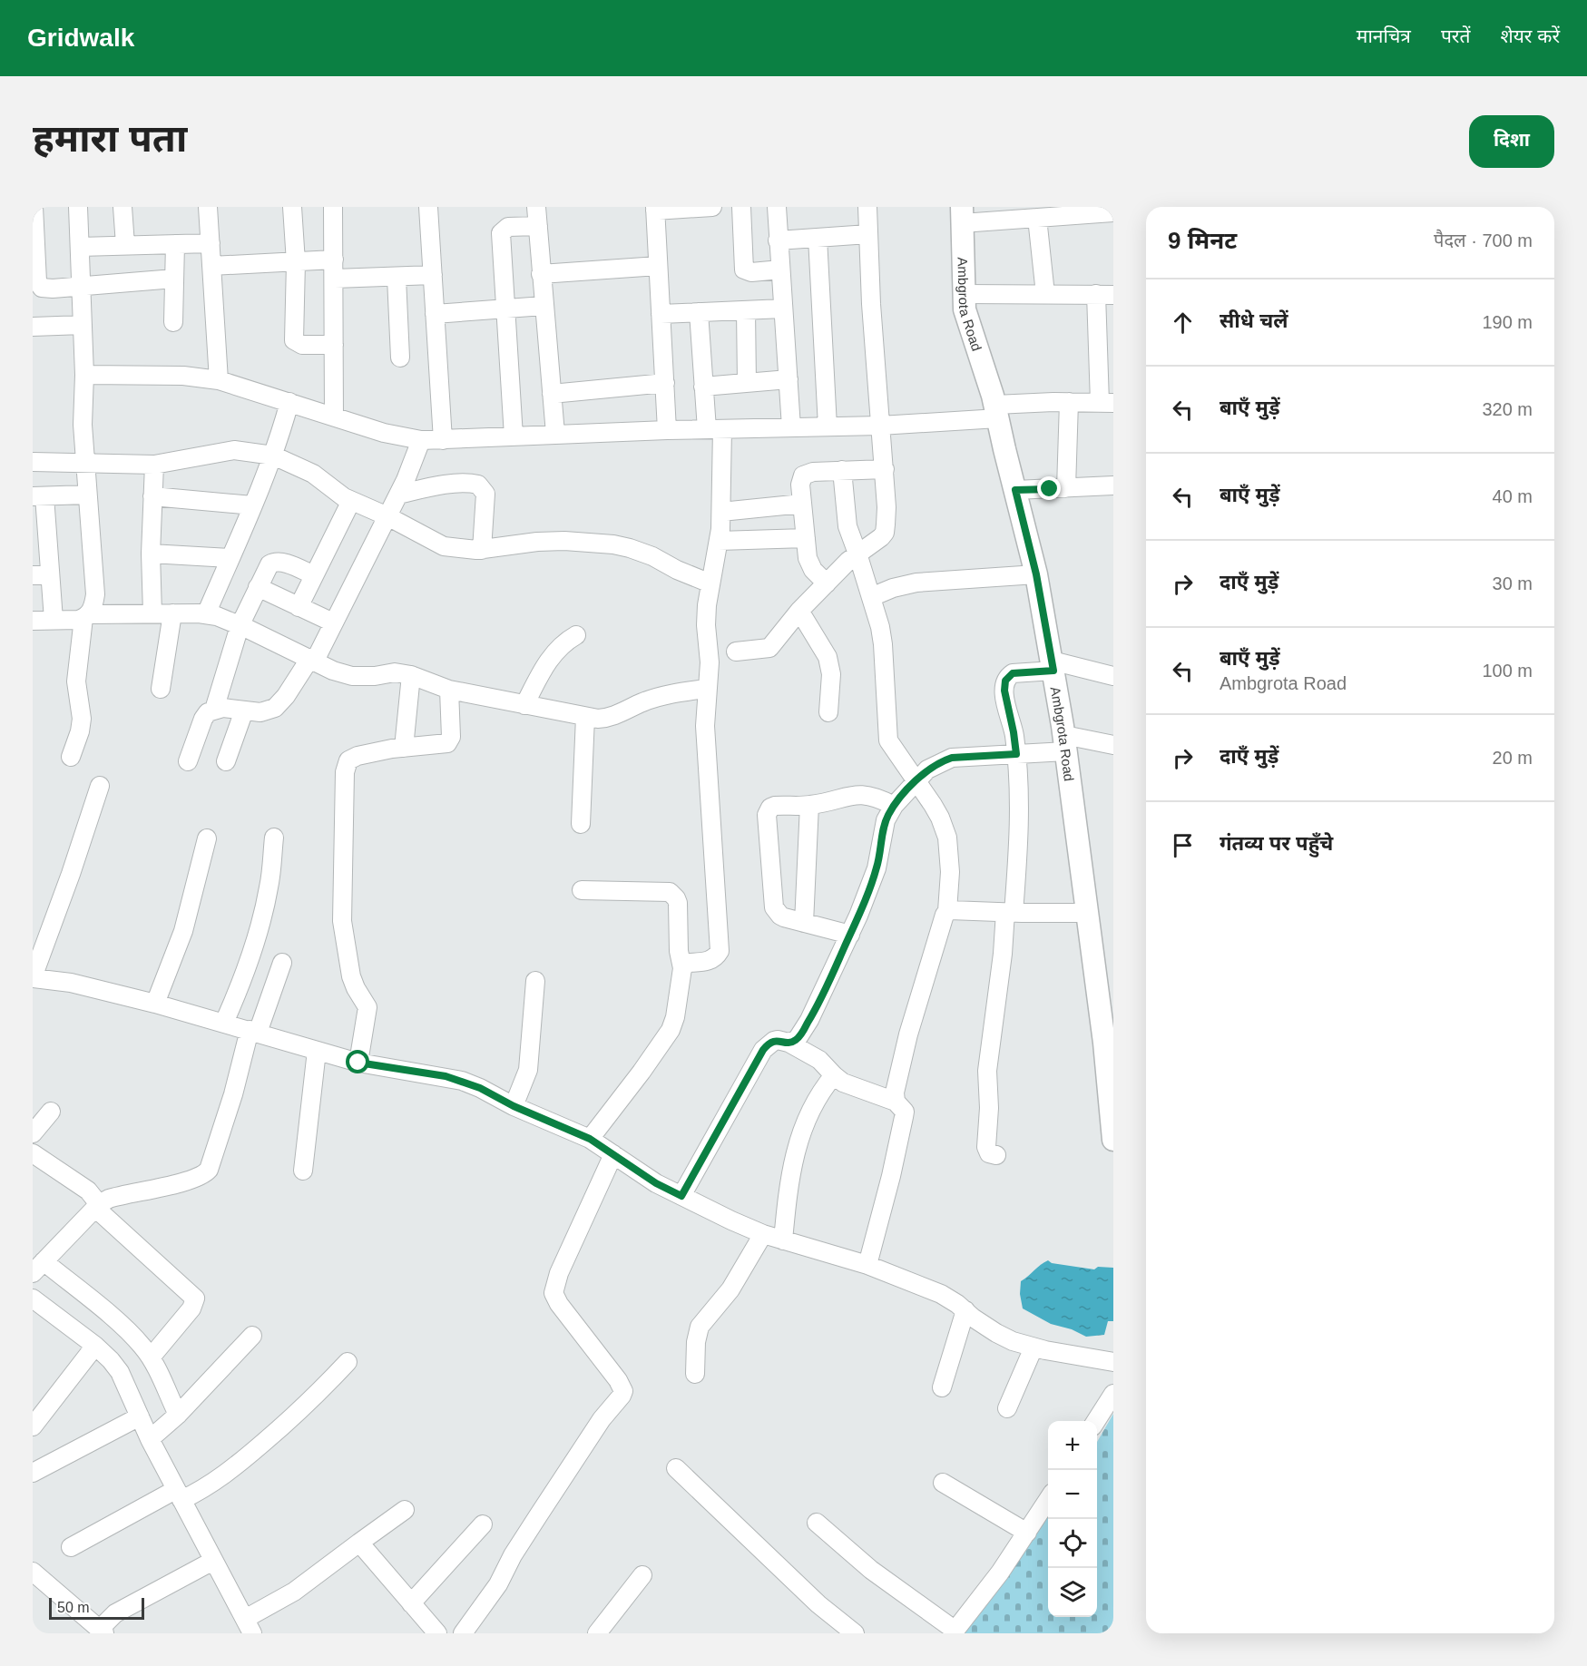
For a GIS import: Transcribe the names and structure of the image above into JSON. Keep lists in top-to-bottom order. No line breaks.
{"streets":{"main road":["Ambgrota Road"]},"scale_bar":"50 m","page":{"header":"Gridwalk","nav":["मानचित्र","परतें","शेयर करें"],"buttons":"दिशा","title":"हमारा पता","heading":["9 मिनट","पैदल · 700 m"],"list":[["सीधे चलें","190 m"],["बाएँ मुड़ें","320 m"],["बाएँ मुड़ें","40 m"],["दाएँ मुड़ें","30 m"],["बाएँ मुड़ें","Ambgrota Road","100 m"],["दाएँ मुड़ें","20 m"],"गंतव्य पर पहुँचे"],"map_buttons":["+","−"],"scale":"50 m"}}
